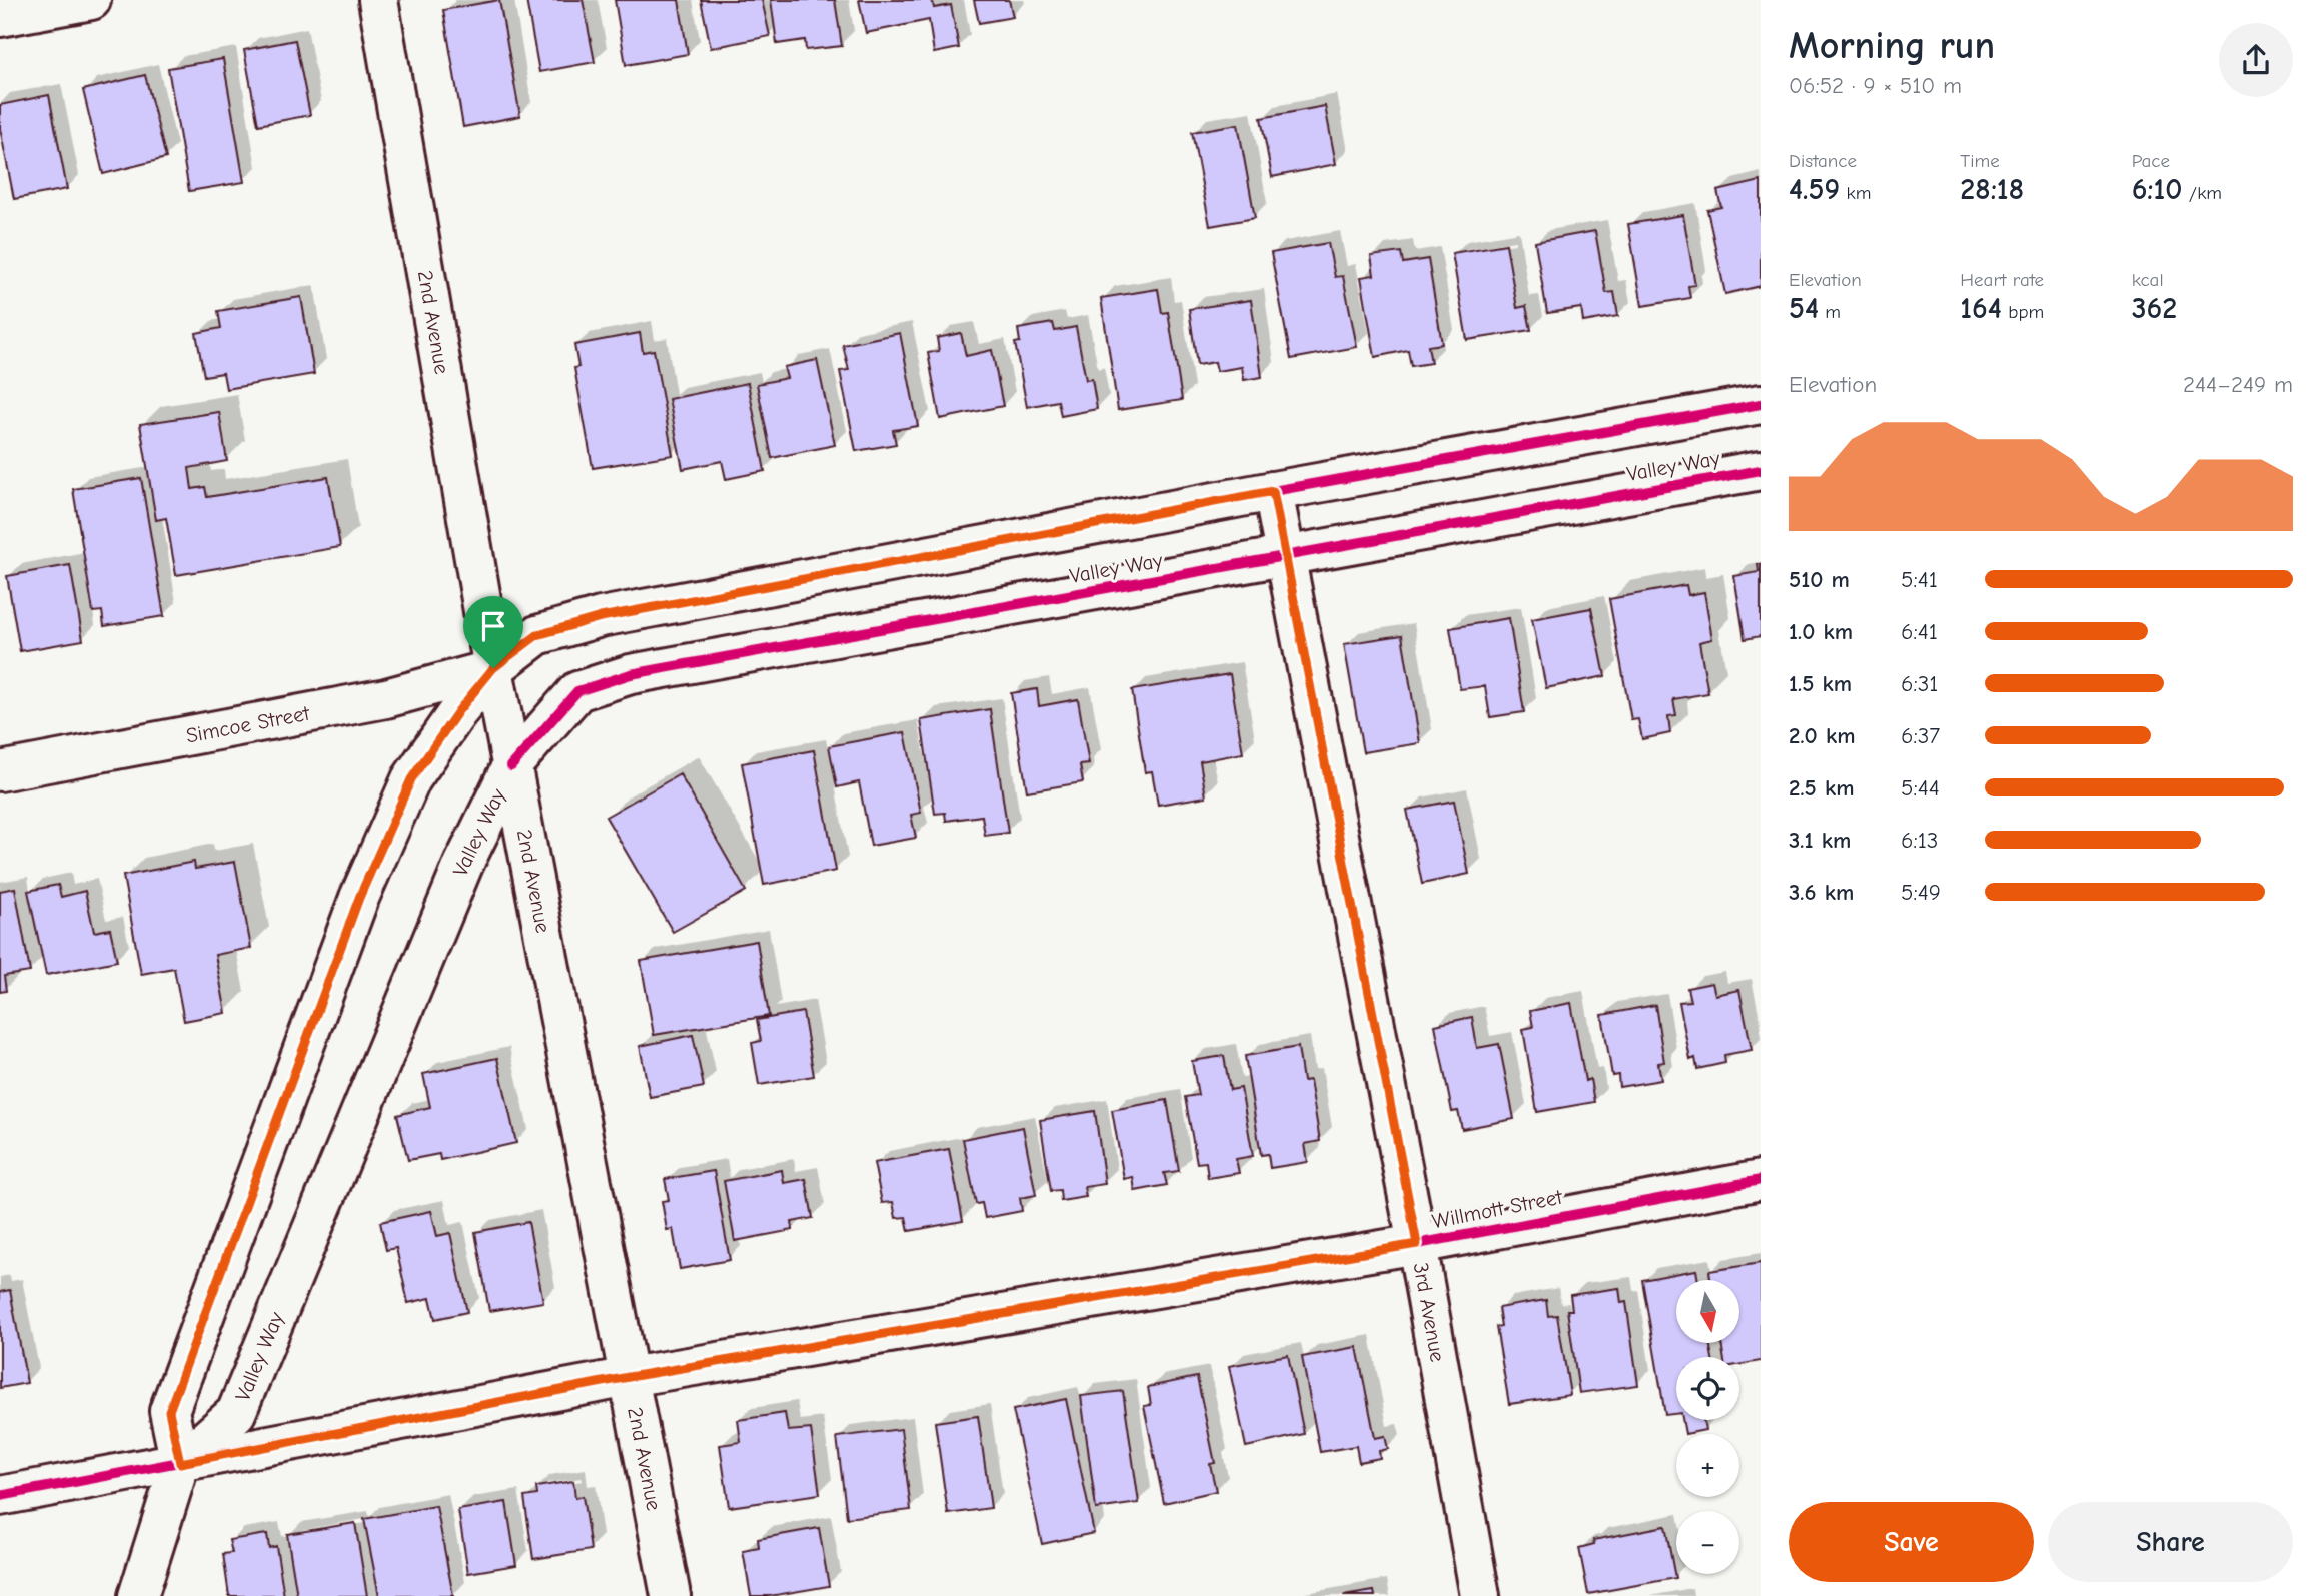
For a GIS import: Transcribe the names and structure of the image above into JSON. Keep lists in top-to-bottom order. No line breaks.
{"streets":{"street":["2nd Avenue","Valley Way","Simcoe Street","Willmott Street","3rd Avenue"]},"crossings":[["2nd Avenue","Valley Way"],["2nd Avenue","Simcoe Street"],["2nd Avenue","Willmott Street"],["Valley Way","Willmott Street"],["Valley Way","3rd Avenue"],["Willmott Street","3rd Avenue"]],"north":"bottom","page":{"heading":["Morning run","06:52 · 9 × 510 m"],"stats":[["Distance","4.59 km"],["Time","28:18"],["Pace","6:10 /km"],["Elevation","54 m"],["Heart rate","164 bpm"],["kcal","362"]],"chart":["Elevation","244–249 m"],"list":[{"name":"510 m","note":"5:41"},{"name":"1.0 km","note":"6:41"},{"name":"1.5 km","note":"6:31"},{"name":"2.0 km","note":"6:37"},{"name":"2.5 km","note":"5:44"},{"name":"3.1 km","note":"6:13"},{"name":"3.6 km","note":"5:49"}],"map_buttons":["+","−"],"buttons":["Save","Share"]}}
